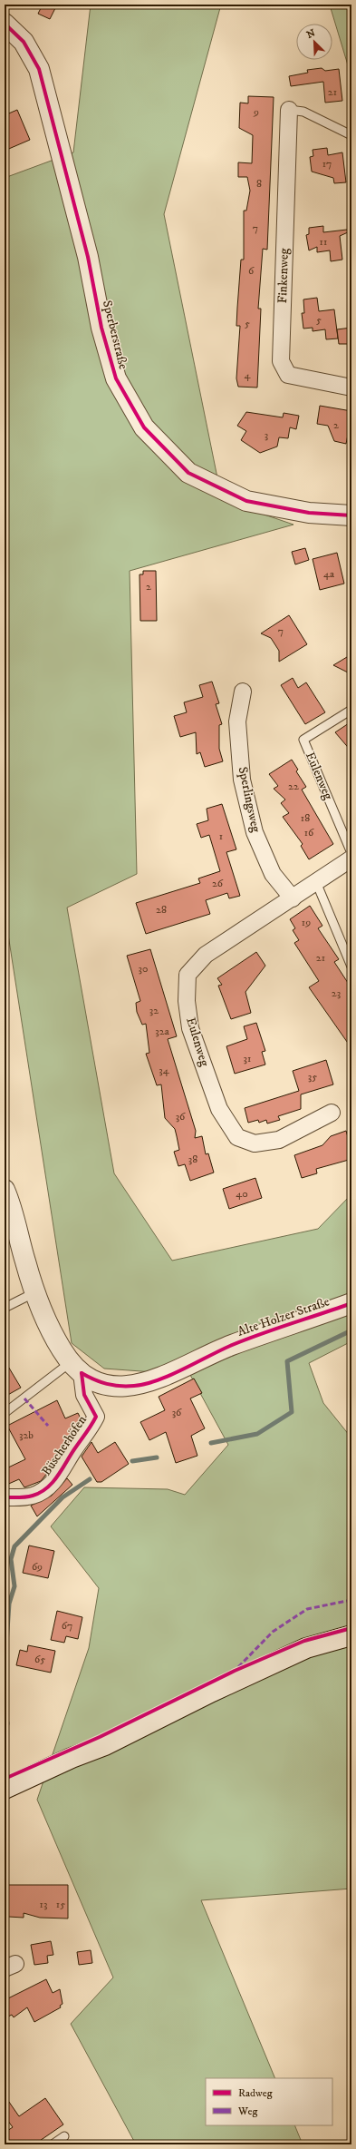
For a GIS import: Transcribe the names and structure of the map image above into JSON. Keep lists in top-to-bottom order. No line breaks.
{"streets":{"street":["Finkenweg","Sperberstraße","Eulenweg","Sperlingsweg","Alte Holzer Straße","Büscherhöfen"]},"crossings":[["Eulenweg","Sperlingsweg"],["Alte Holzer Straße","Büscherhöfen"]],"house_numbers":["21","9","17","8","7","11","6","5","5","4","2","3","4a","2","7","22","18","16","1","26","28","19","21","30","23","32","32a","31","34","35","36","38","40","36","32b","69","67","65","13","15"],"legend":["Radweg","Weg"],"north":"top left"}
